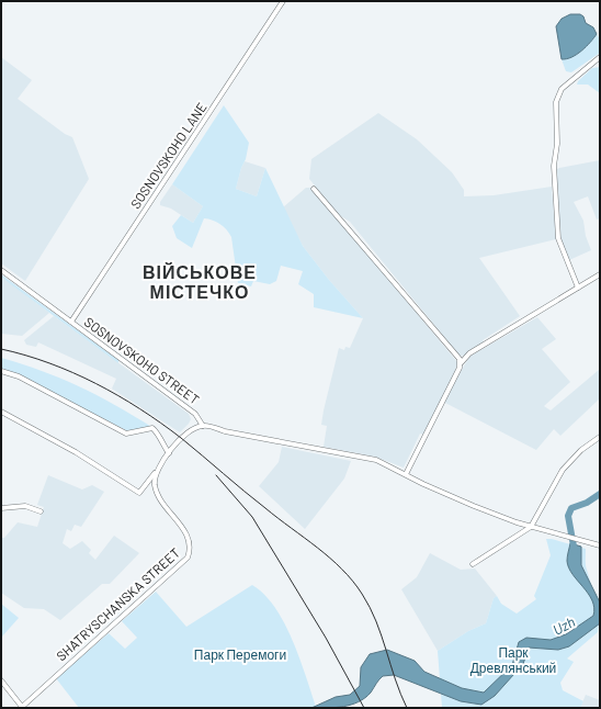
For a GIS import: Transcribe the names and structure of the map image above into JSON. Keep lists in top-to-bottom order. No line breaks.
{"streets":{"street":["SOSNOVSKOHO LANE","SOSNOVSKOHO STREET","SHATRYSCHANSKA STREET"]},"crossings":[["SOSNOVSKOHO LANE","SOSNOVSKOHO STREET"]],"districts":["ВІЙСЬКОВЕ МІСТЕЧКО"],"water":["Uzh"],"parks":["Парк Древлянський","Парк Перемоги"]}
